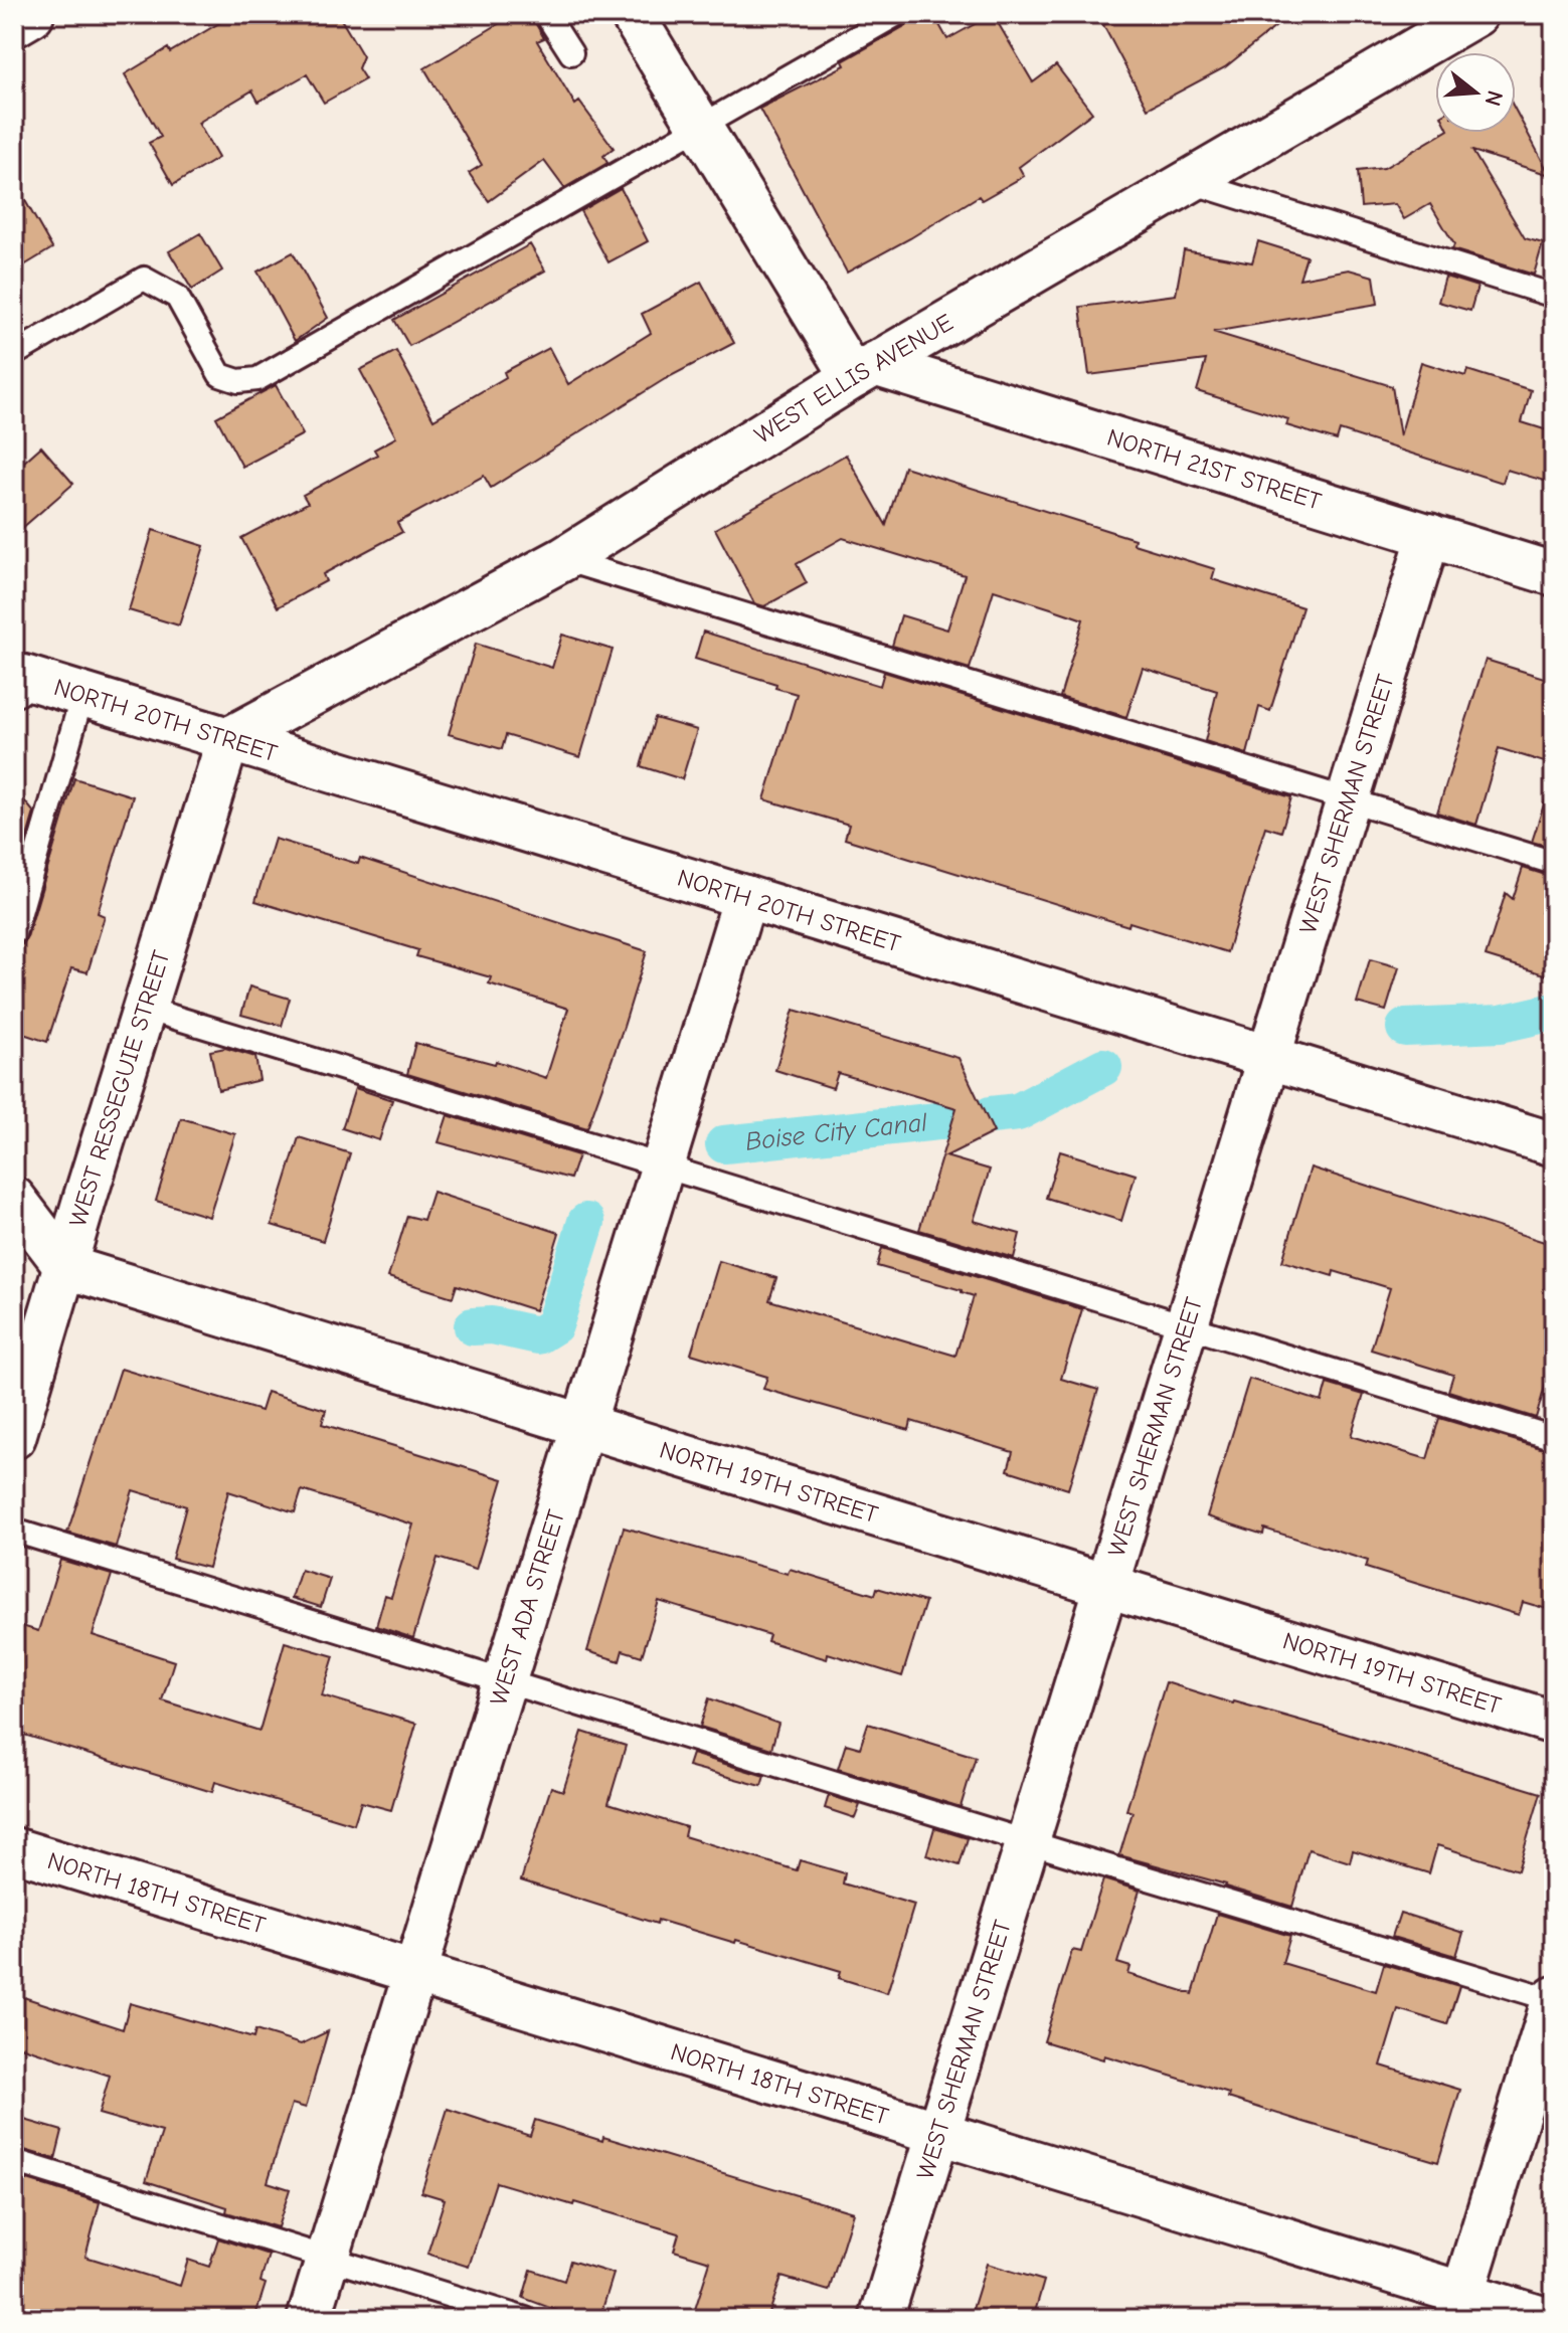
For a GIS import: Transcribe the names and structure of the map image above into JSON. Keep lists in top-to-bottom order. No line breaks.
{"streets":{"street":["WEST ELLIS AVENUE","NORTH 21ST STREET","NORTH 20TH STREET","WEST SHERMAN STREET","WEST RESSEGUIE STREET","NORTH 19TH STREET","WEST ADA STREET","NORTH 18TH STREET"]},"crossings":[["WEST ELLIS AVENUE","NORTH 21ST STREET"],["WEST ELLIS AVENUE","NORTH 20TH STREET"],["WEST ELLIS AVENUE","WEST RESSEGUIE STREET"],["NORTH 21ST STREET","WEST SHERMAN STREET"],["NORTH 20TH STREET","WEST SHERMAN STREET"],["NORTH 20TH STREET","WEST RESSEGUIE STREET"],["NORTH 20TH STREET","WEST ADA STREET"],["WEST SHERMAN STREET","NORTH 19TH STREET"],["WEST SHERMAN STREET","NORTH 18TH STREET"],["WEST RESSEGUIE STREET","NORTH 19TH STREET"],["NORTH 19TH STREET","WEST ADA STREET"],["WEST ADA STREET","NORTH 18TH STREET"]],"water":["Boise City Canal"],"north":"right"}
